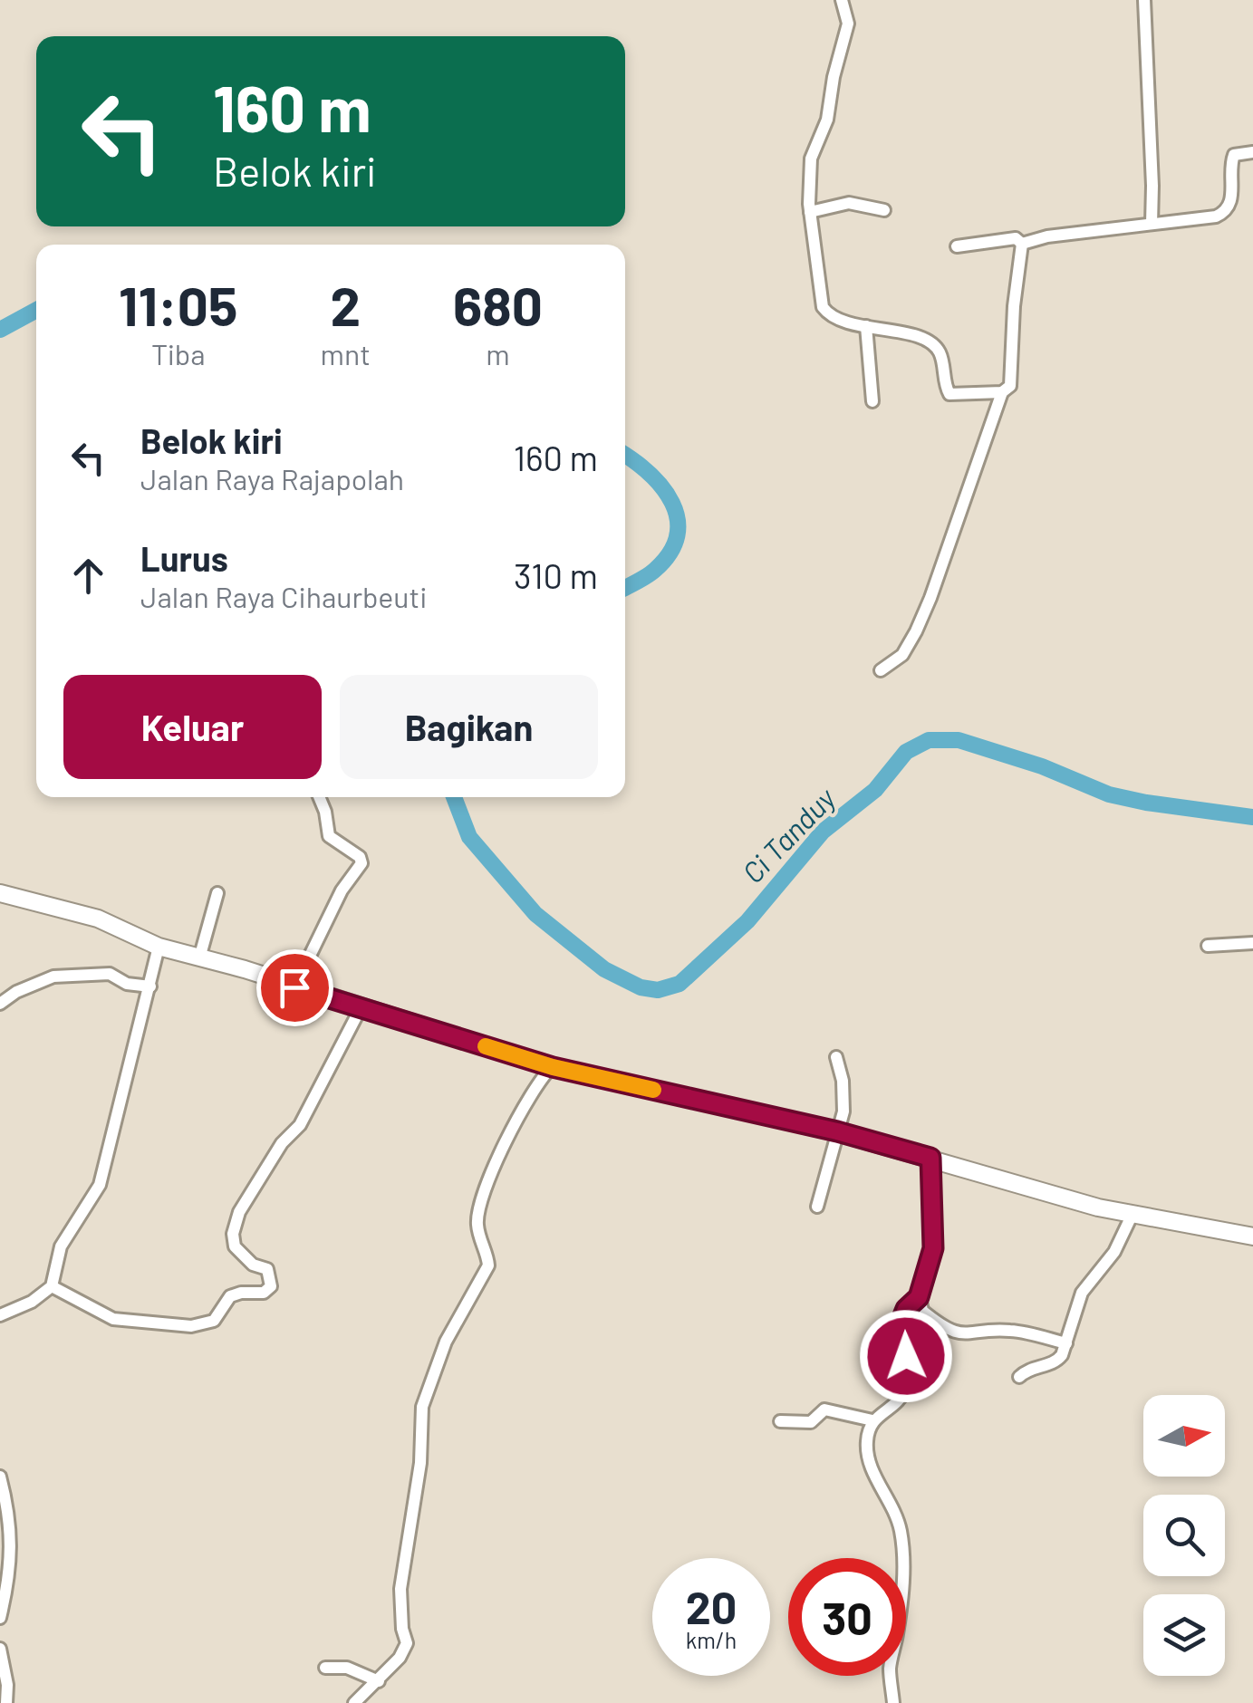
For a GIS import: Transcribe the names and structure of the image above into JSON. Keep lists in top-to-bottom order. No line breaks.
{"water":["Ci Tanduy"],"north":"right","page":{"turn":["160 m","Belok kiri"],"eta":["11:05","Tiba","2","mnt","680","m"],"list":[{"name":"Belok kiri","note":"Jalan Raya Rajapolah","value":"160 m"},{"name":"Lurus","note":"Jalan Raya Cihaurbeuti","value":"310 m"}],"buttons":["Keluar","Bagikan"],"speed":"20 km/h","limit":"30"}}
